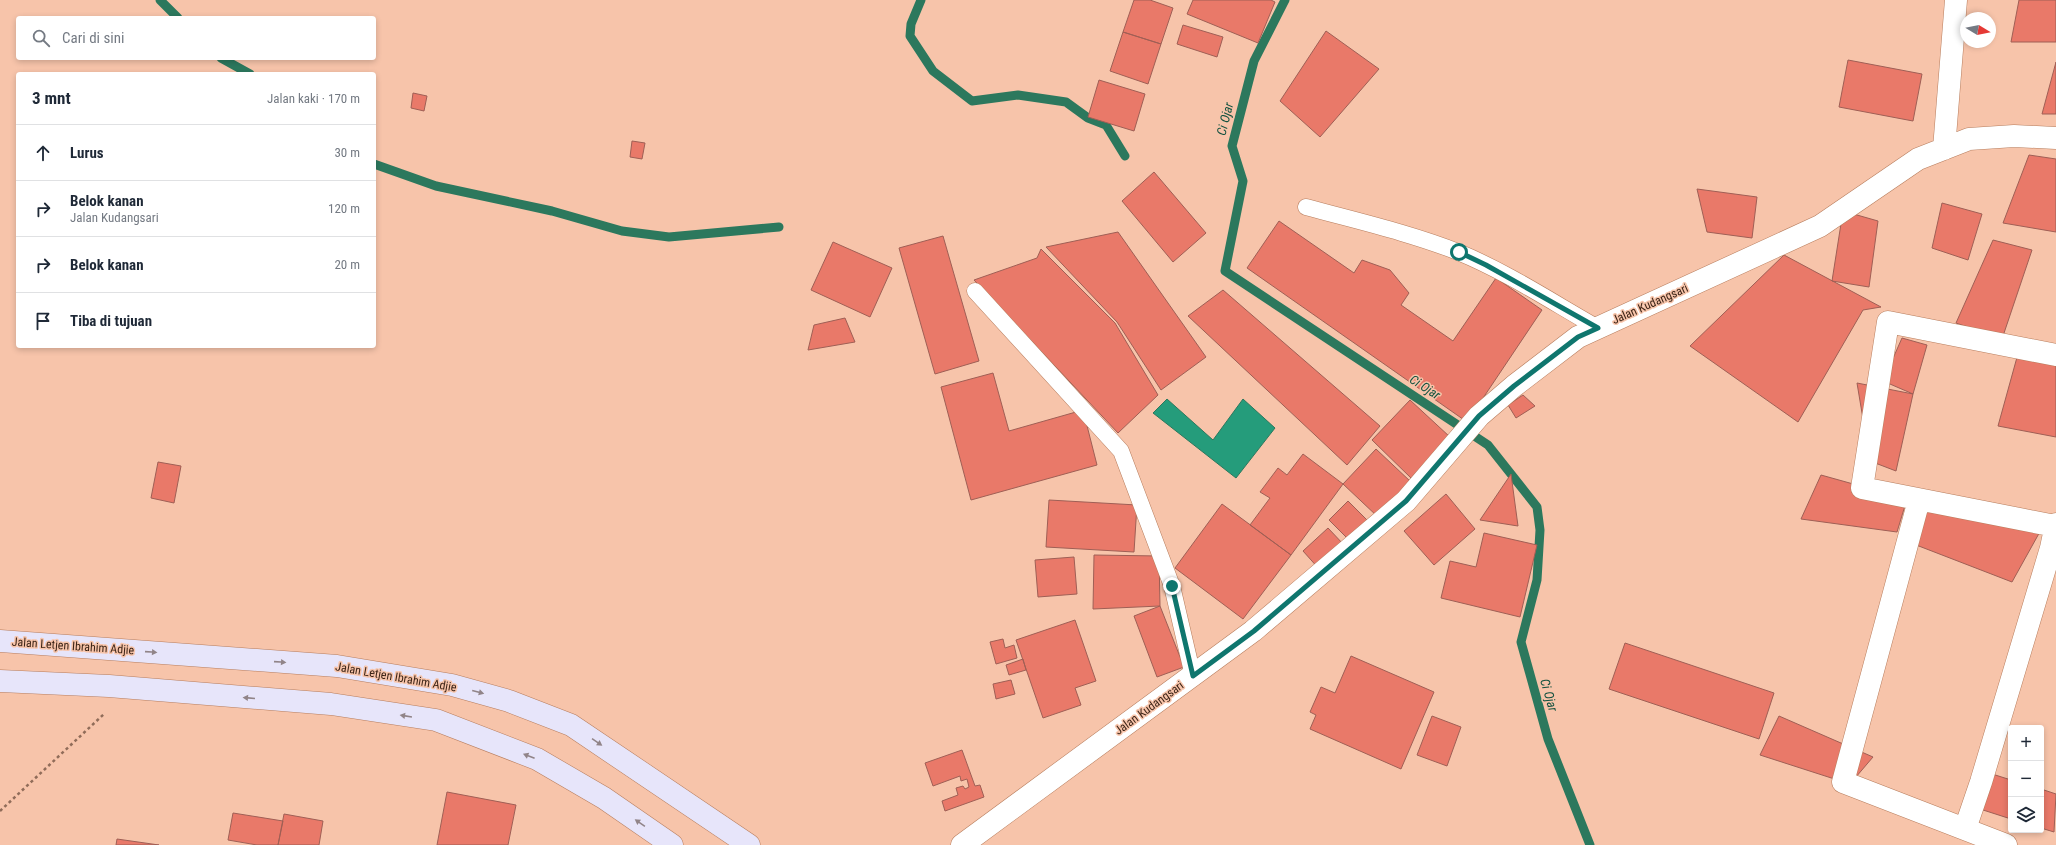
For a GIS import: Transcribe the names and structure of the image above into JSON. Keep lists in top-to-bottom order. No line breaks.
{"streets":{"street":["Jalan Kudangsari","Jalan Letjen Ibrahim Adjie"]},"water":["Ci Ojar"],"north":"right","page":{"search":"Cari di sini","heading":["3 mnt","Jalan kaki · 170 m"],"list":[["Lurus","30 m"],["Belok kanan","Jalan Kudangsari","120 m"],["Belok kanan","20 m"],"Tiba di tujuan"],"map_buttons":["+","−"]}}
